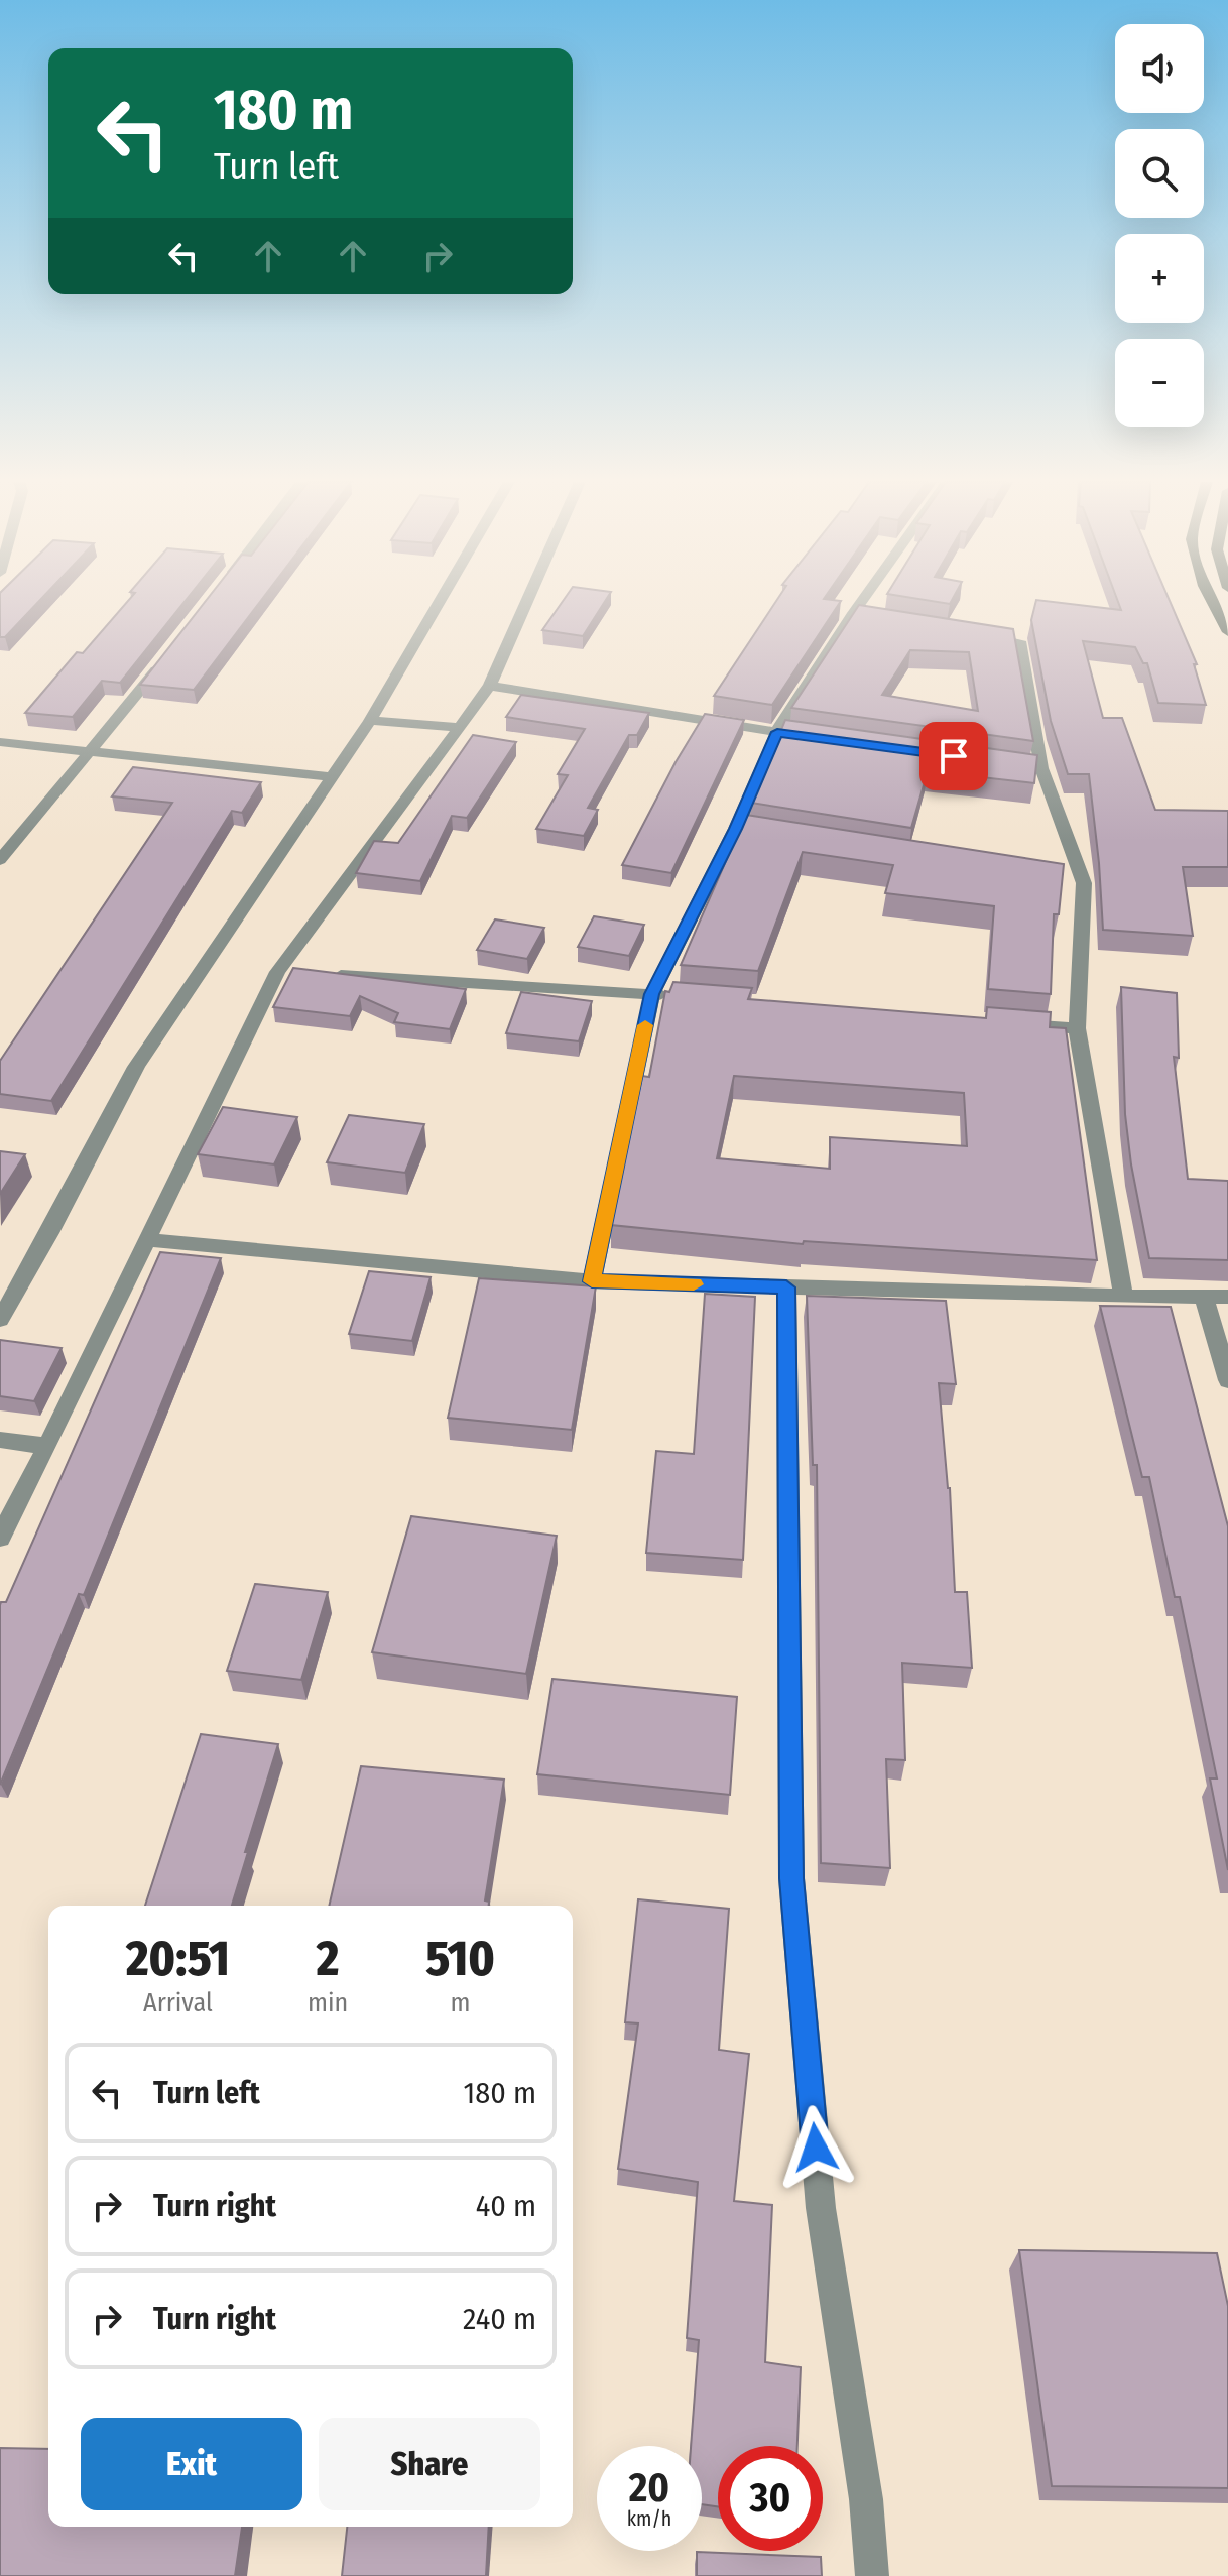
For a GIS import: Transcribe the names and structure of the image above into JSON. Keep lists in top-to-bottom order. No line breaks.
{"page":{"map_buttons":["+","−"],"turn":["180 m","Turn left"],"eta":["20:51","Arrival","2","min","510","m"],"list":[{"name":"Turn left","value":"180 m"},{"name":"Turn right","value":"40 m"},{"name":"Turn right","value":"240 m"}],"buttons":["Exit","Share"],"speed":"20 km/h","limit":"30"}}
